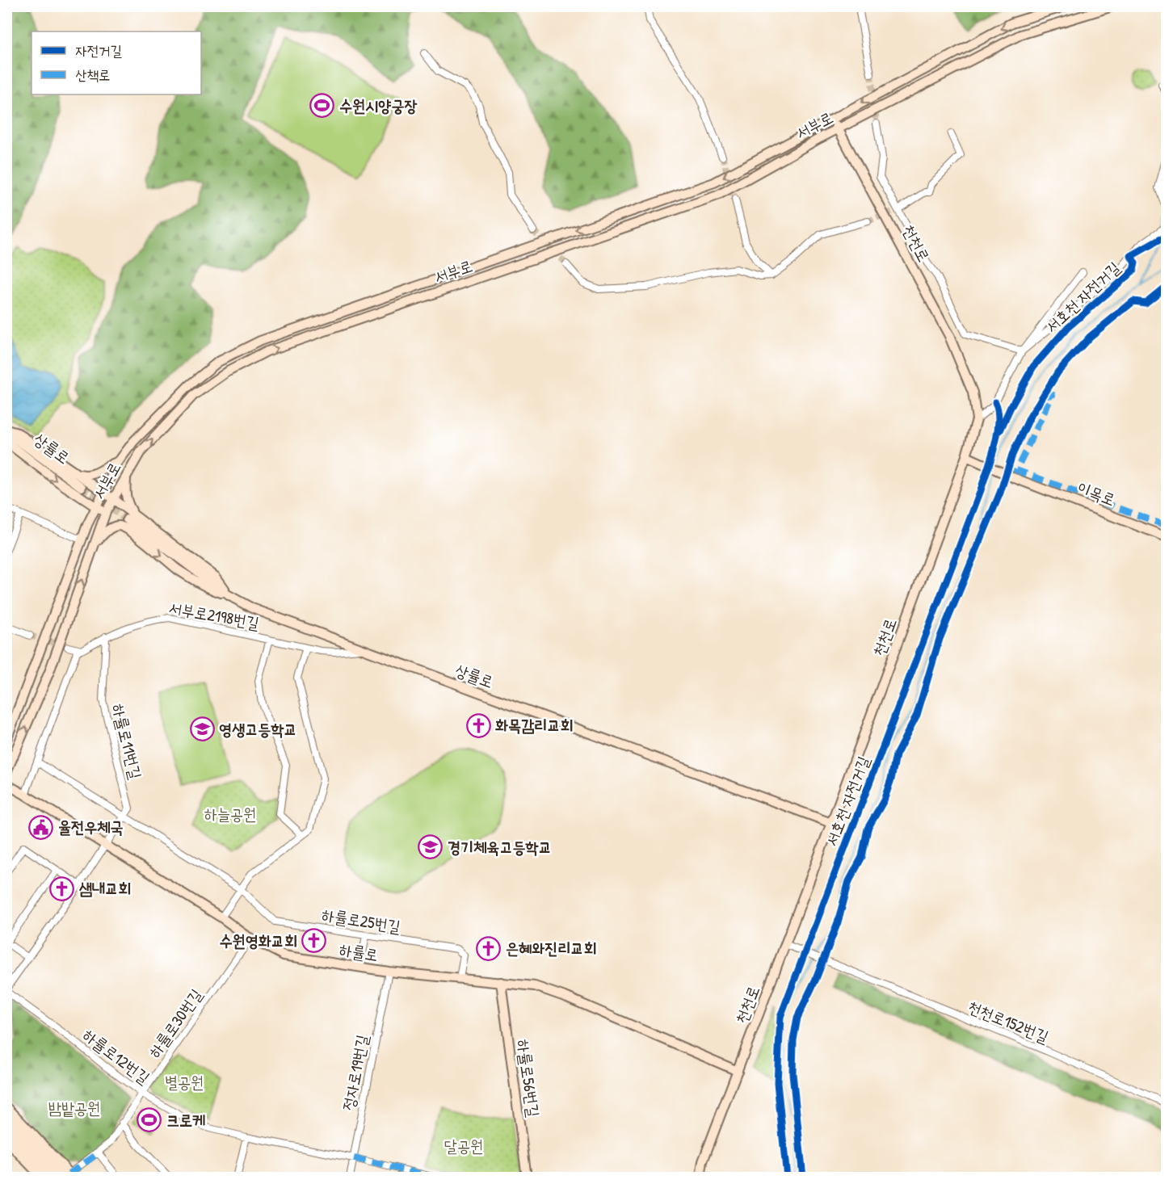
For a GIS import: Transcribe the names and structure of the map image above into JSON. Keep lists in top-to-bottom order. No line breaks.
{"streets":{"main road":["서부로","천천로","상률로","이목로","하률로","하률로56번길"],"street":["서부로2198번길","하률로11번길","하률로25번길","천천로152번길","하률로30번길","하률로12번길","정자로19번길"],"cycle path":["서호천 자전거길"]},"crossings":[["서부로","천천로"],["서부로","상률로"],["천천로","상률로"],["천천로","이목로"],["천천로","하률로"],["천천로","천천로152번길"],["상률로","서부로2198번길"],["서부로2198번길","하률로11번길"],["하률로11번길","하률로25번길"],["하률로11번길","하률로"],["하률로11번길","하률로12번길"],["하률로25번길","하률로"],["하률로","하률로30번길"],["하률로","하률로12번길"],["하률로","정자로19번길"],["하률로","하률로56번길"],["하률로30번길","하률로12번길"],["하률로12번길","정자로19번길"]],"parks":["하늘공원","별공원","밤밭공원","달공원"],"places":{"sports":["수원시양궁장","크로케"],"church":["화목감리교회","샘내교회","수원영화교회","은혜와진리교회"],"school or university":["영생고등학교","경기체육고등학교"],"public building":["율전우체국"]},"legend":["자전거길","산책로"]}
